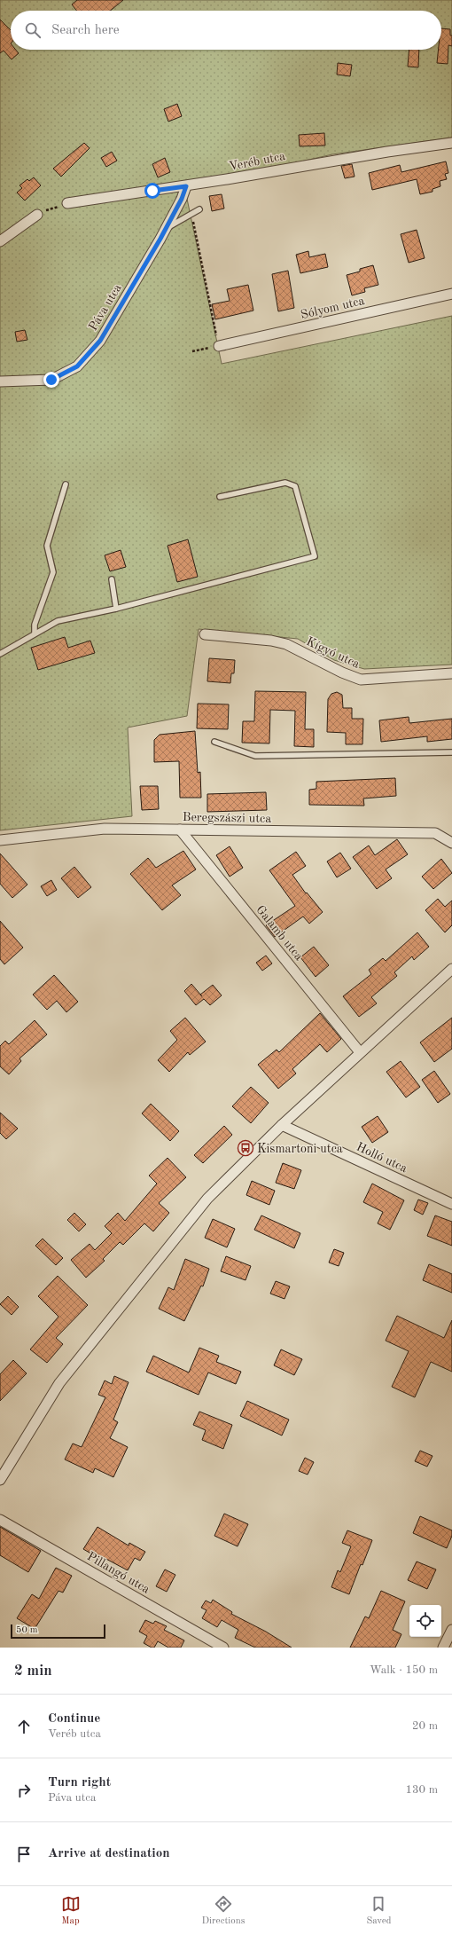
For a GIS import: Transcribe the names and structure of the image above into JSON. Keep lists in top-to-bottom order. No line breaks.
{"streets":{"street":["Veréb utca","Páva utca","Sólyom utca","Kígyó utca","Beregszászi utca","Galamb utca","Holló utca","Pillangó utca"]},"crossings":[["Veréb utca","Páva utca"],["Beregszászi utca","Galamb utca"]],"places":{"bus stop":["Kismartoni utca"]},"scale_bar":"50 m","page":{"search":"Search here","scale":"50 m","heading":["2 min","Walk · 150 m"],"list":[["Continue","Veréb utca","20 m"],["Turn right","Páva utca","130 m"],"Arrive at destination"],"nav":["Map","Directions","Saved"]}}
